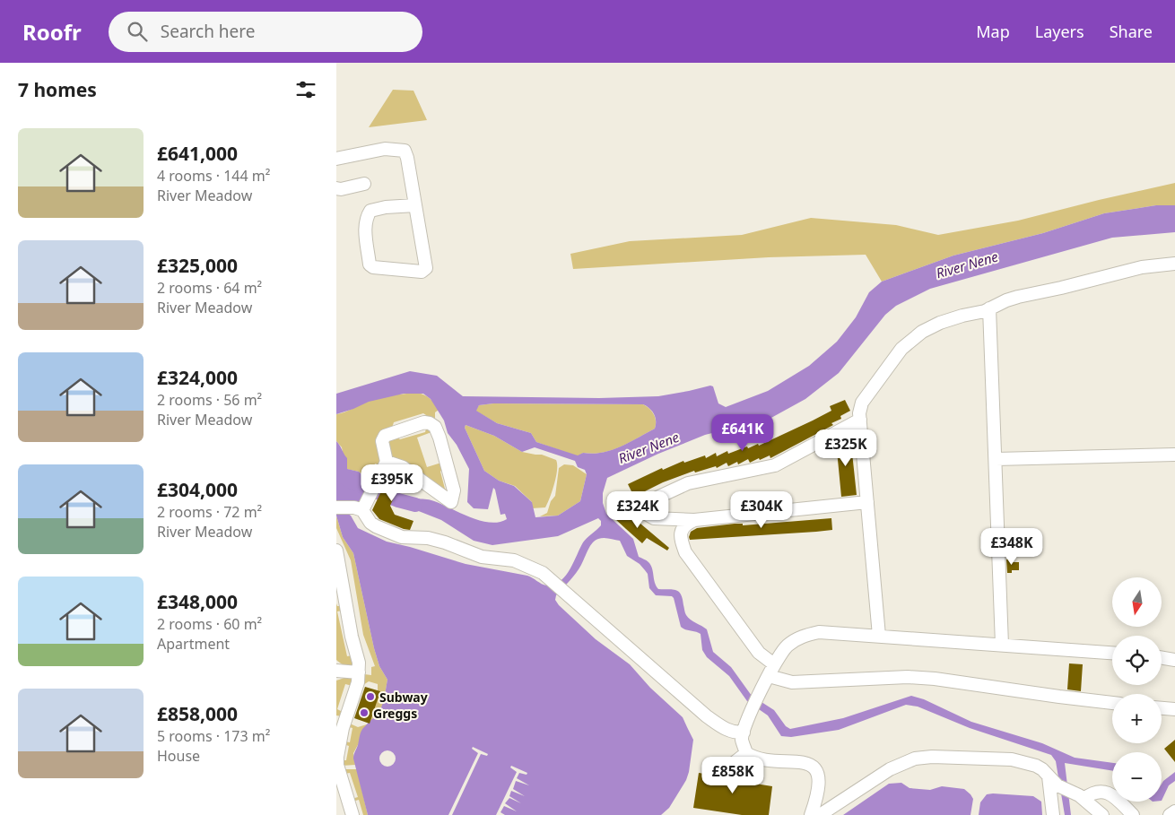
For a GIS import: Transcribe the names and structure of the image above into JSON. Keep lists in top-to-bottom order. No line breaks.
{"water":["River Nene"],"places":["Subway","Greggs"],"north":"bottom","page":{"header":"Roofr","search":"Search here","nav":["Map","Layers","Share"],"heading":"7 homes","list":[{"name":"£641,000","note":"4 rooms · 144 m² · River Meadow"},{"name":"£325,000","note":"2 rooms · 64 m² · River Meadow"},{"name":"£324,000","note":"2 rooms · 56 m² · River Meadow"},{"name":"£304,000","note":"2 rooms · 72 m² · River Meadow"},{"name":"£348,000","note":"2 rooms · 60 m² · Apartment"},{"name":"£858,000","note":"5 rooms · 173 m² · House"}],"price":["£641K","£325K","£395K","£324K","£304K","£348K","£858K"],"map_buttons":["+","−"]}}
